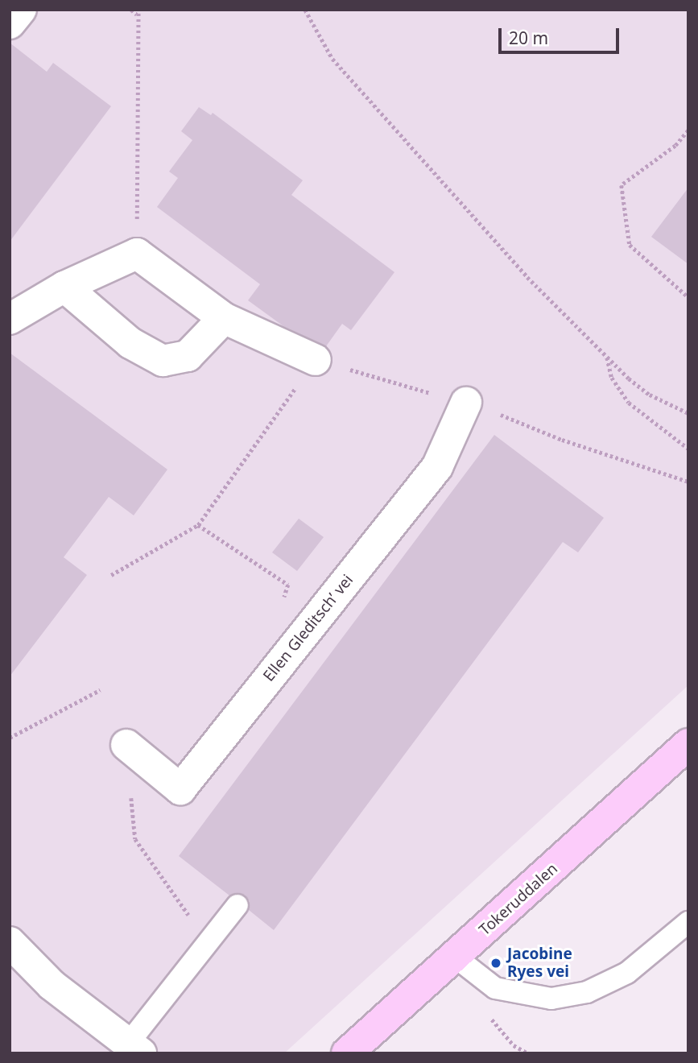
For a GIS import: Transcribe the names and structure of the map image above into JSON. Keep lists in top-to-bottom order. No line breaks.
{"streets":{"street":["Ellen Gleditsch’ vei","Tokeruddalen"]},"places":["Jacobine Ryes vei"],"scale_bar":"20 m"}
